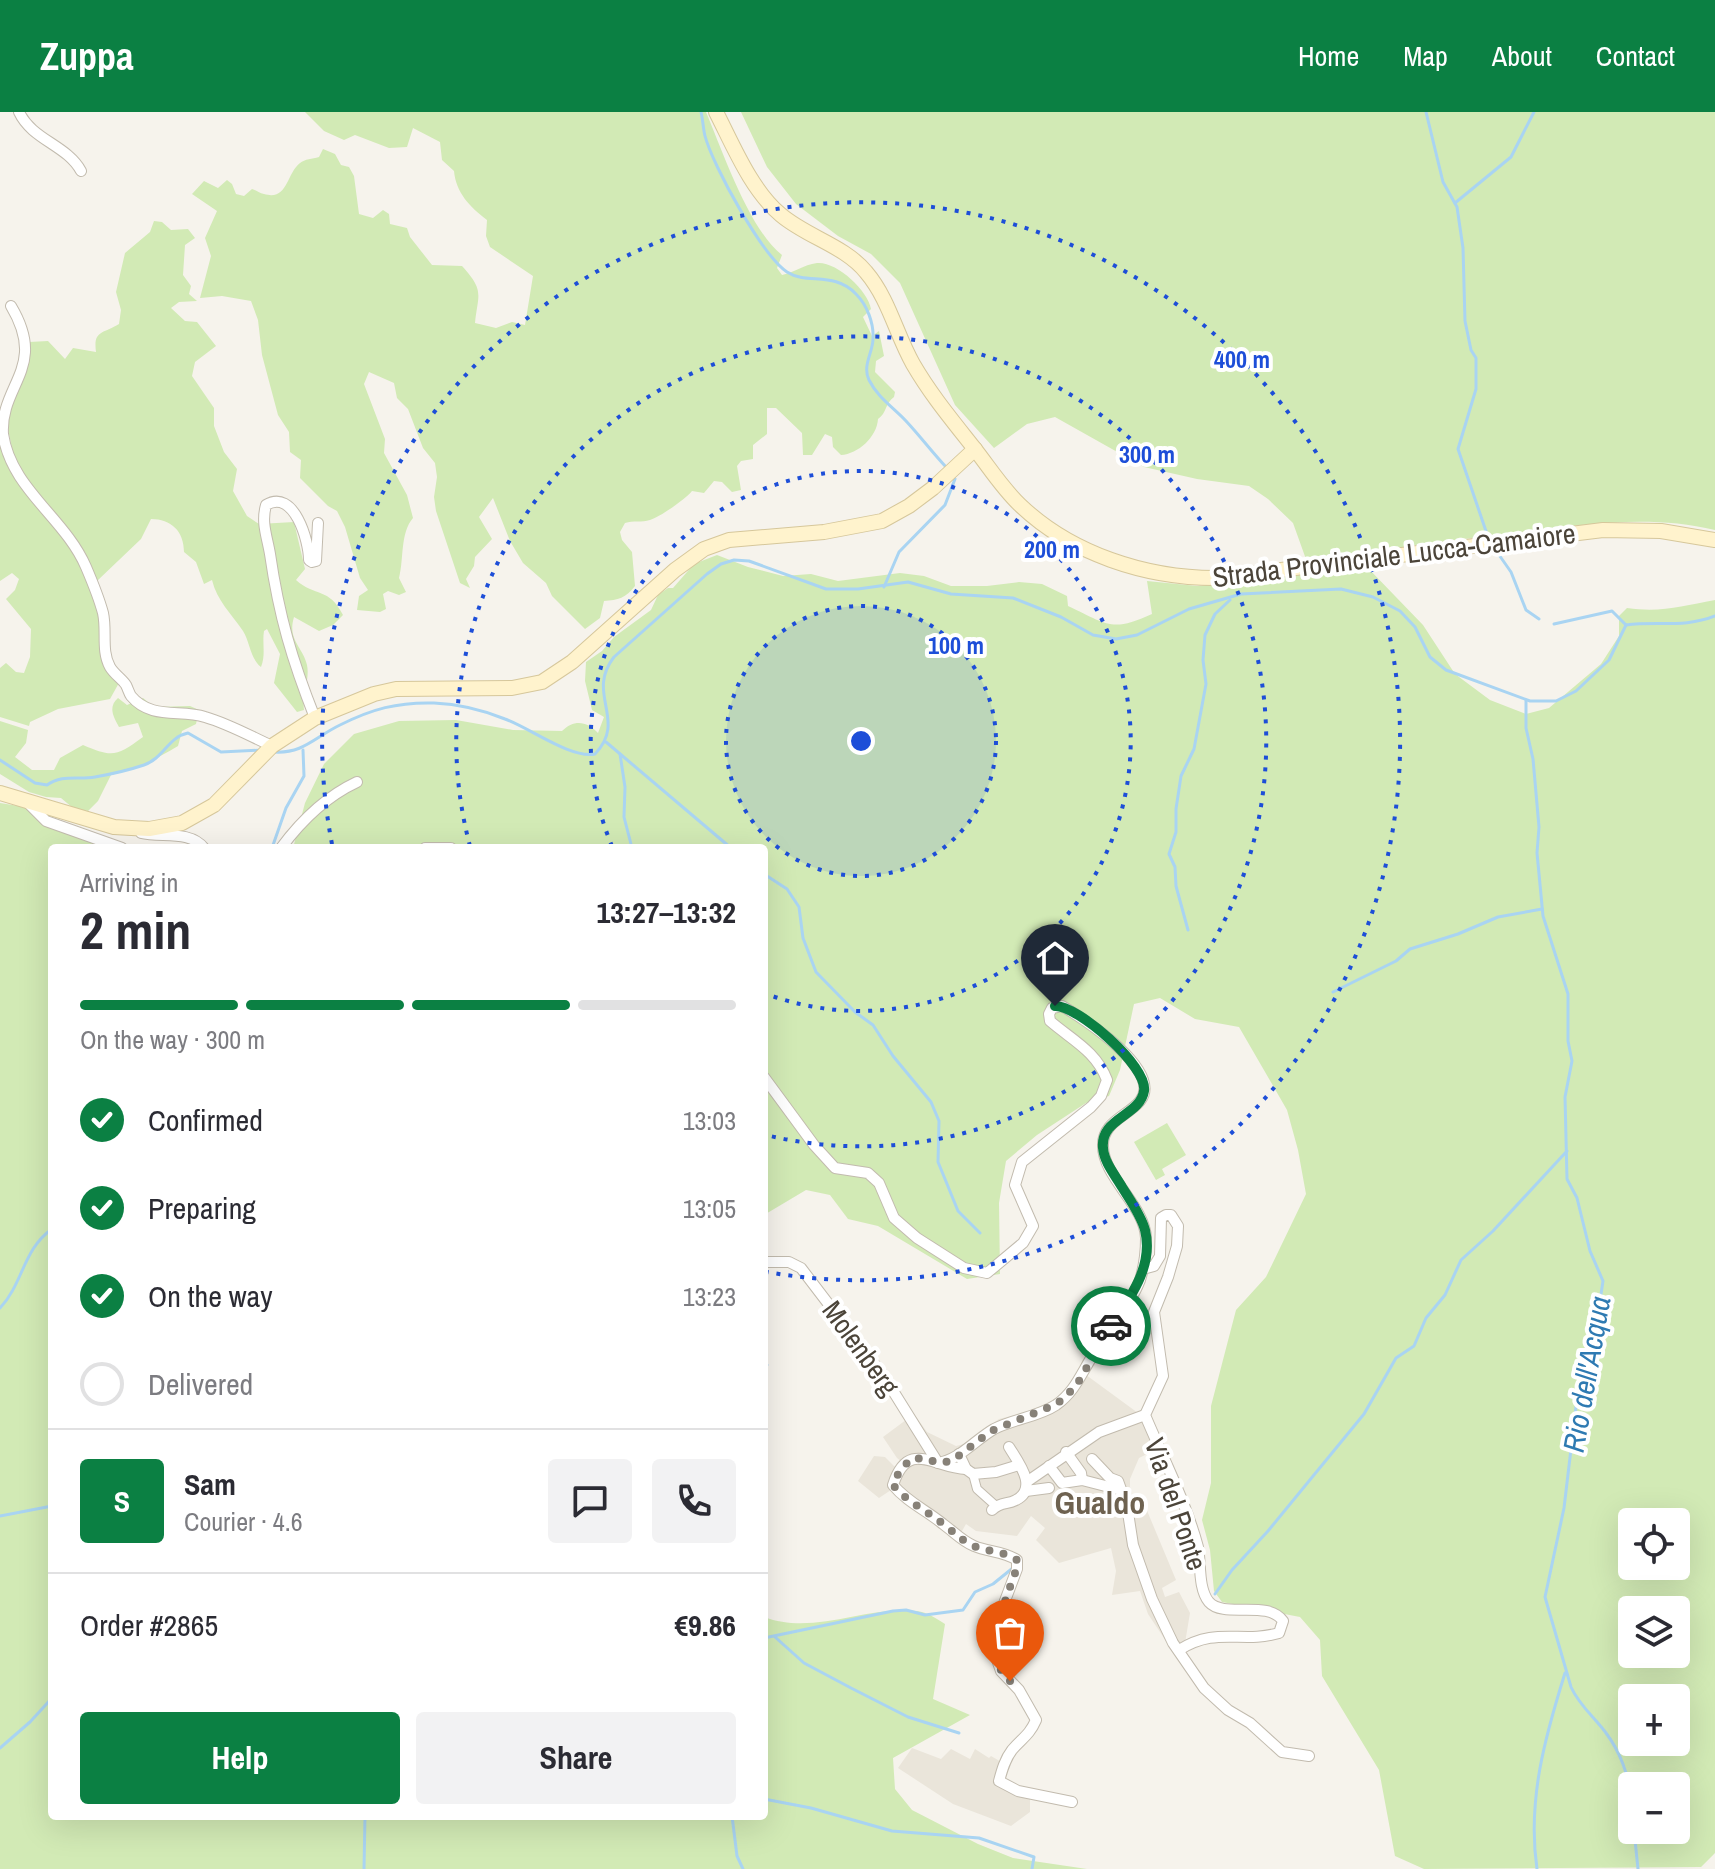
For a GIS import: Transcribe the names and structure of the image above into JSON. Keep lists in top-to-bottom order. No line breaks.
{"streets":{"main road":["Strada Provinciale Lucca-Camaiore"],"street":["Molenberg","Via del Ponte"]},"districts":["Gualdo"],"water":["Rio dell'Acqua"],"page":{"header":"Zuppa","nav":["Home","Map","About","Contact"],"heading":["2 min","Arriving in","13:27–13:32"],"panel":["Sam","Courier · 4.6","Order #2865","€9.86"],"bar":"On the way · 300 m","list":[["Confirmed","13:03"],["Preparing","13:05"],["On the way","13:23"],"Delivered"],"round":"S","map_buttons":["+","−"],"buttons":["Help","Share"]},"rings":["400 m","300 m","200 m","100 m"]}
